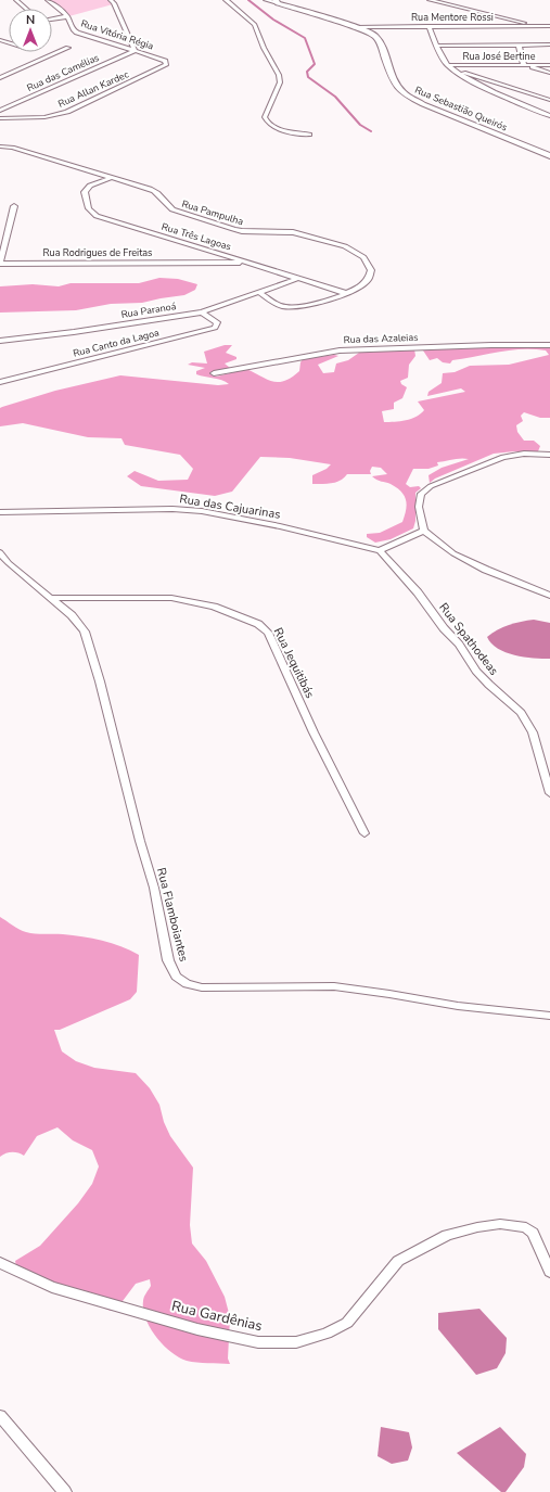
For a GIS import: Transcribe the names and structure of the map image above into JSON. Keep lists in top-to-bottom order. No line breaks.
{"streets":{"street":["Rua Mentore Rossi","Rua Vitória Régia","Rua José Bertine","Rua das Camélias","Rua Allan Kardec","Rua Sebastião Queirós","Rua Pampulha","Rua Três Lagoas","Rua Rodrigues de Freitas","Rua Paranoá","Rua das Azaleias","Rua Canto da Lagoa","Rua das Cajuarinas","Rua Spathodeas","Rua Jequitibás","Rua Flamboiantes","Rua Gardênias"]},"crossings":[["Rua Mentore Rossi","Rua Sebastião Queirós"],["Rua Vitória Régia","Rua das Camélias"],["Rua Vitória Régia","Rua Allan Kardec"],["Rua Pampulha","Rua Três Lagoas"],["Rua Pampulha","Rua Paranoá"],["Rua Três Lagoas","Rua Rodrigues de Freitas"],["Rua Três Lagoas","Rua Paranoá"],["Rua Paranoá","Rua Canto da Lagoa"],["Rua das Cajuarinas","Rua Spathodeas"],["Rua Jequitibás","Rua Flamboiantes"]],"north":"top"}
